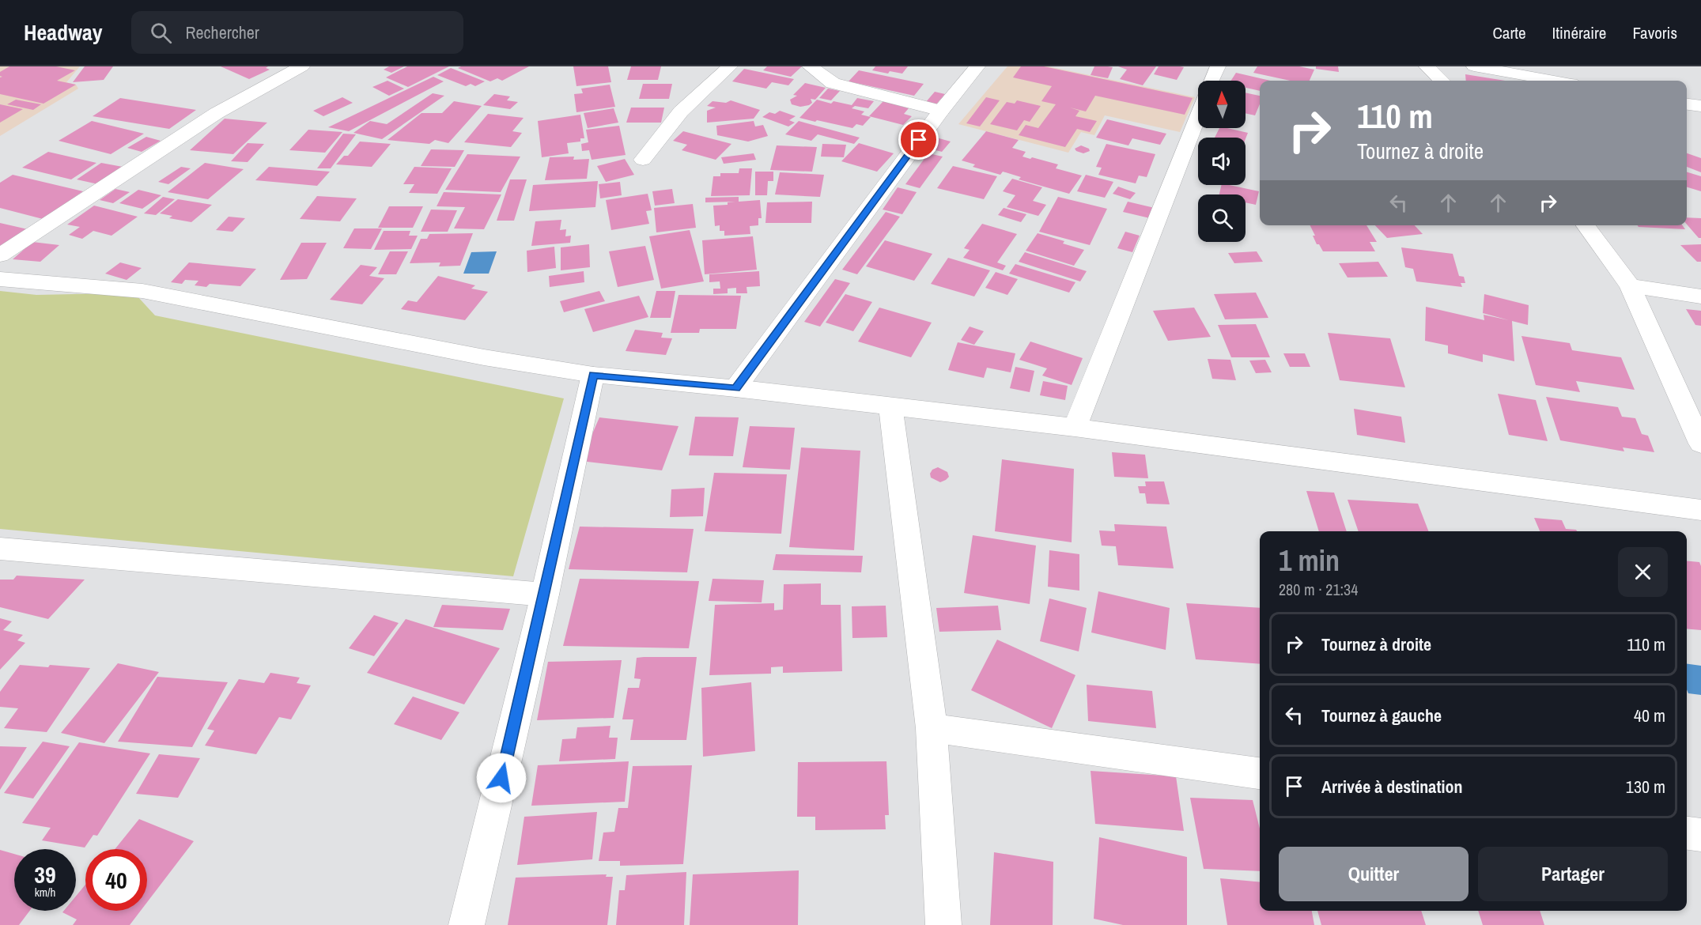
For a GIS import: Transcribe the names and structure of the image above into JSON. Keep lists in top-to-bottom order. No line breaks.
{"north":"top","page":{"header":"Headway","search":"Rechercher","nav":["Carte","Itinéraire","Favoris"],"turn":["110 m","Tournez à droite"],"heading":["1 min","280 m · 21:34"],"list":[{"name":"Tournez à droite","value":"110 m"},{"name":"Tournez à gauche","value":"40 m"},{"name":"Arrivée à destination","value":"130 m"}],"buttons":["Quitter","Partager"],"speed":"39 km/h","limit":"40"}}
